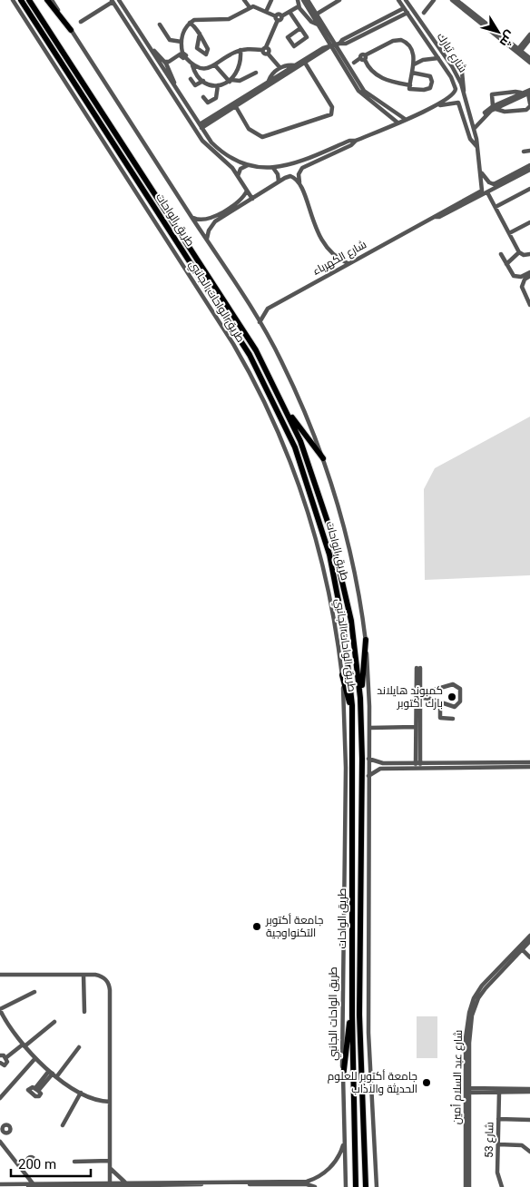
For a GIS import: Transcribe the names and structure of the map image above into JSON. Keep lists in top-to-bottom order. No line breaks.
{"streets":{"highway":["طريق الواحات"],"street":["شارع تبارك","شارع الكهرباء","طريق الواحات الجانبي","شارع عبد السلام أمين","شارع 53"]},"crossings":[["شارع تبارك","شارع الكهرباء"]],"places":["كمبوند هايلاند بارك اكتوبر","جامعة أكتوبر التكنواوجية","جامعة أكتوبر للعلوم الحديثة والآداب"],"scale_bar":"200 m","north":"bottom right"}
